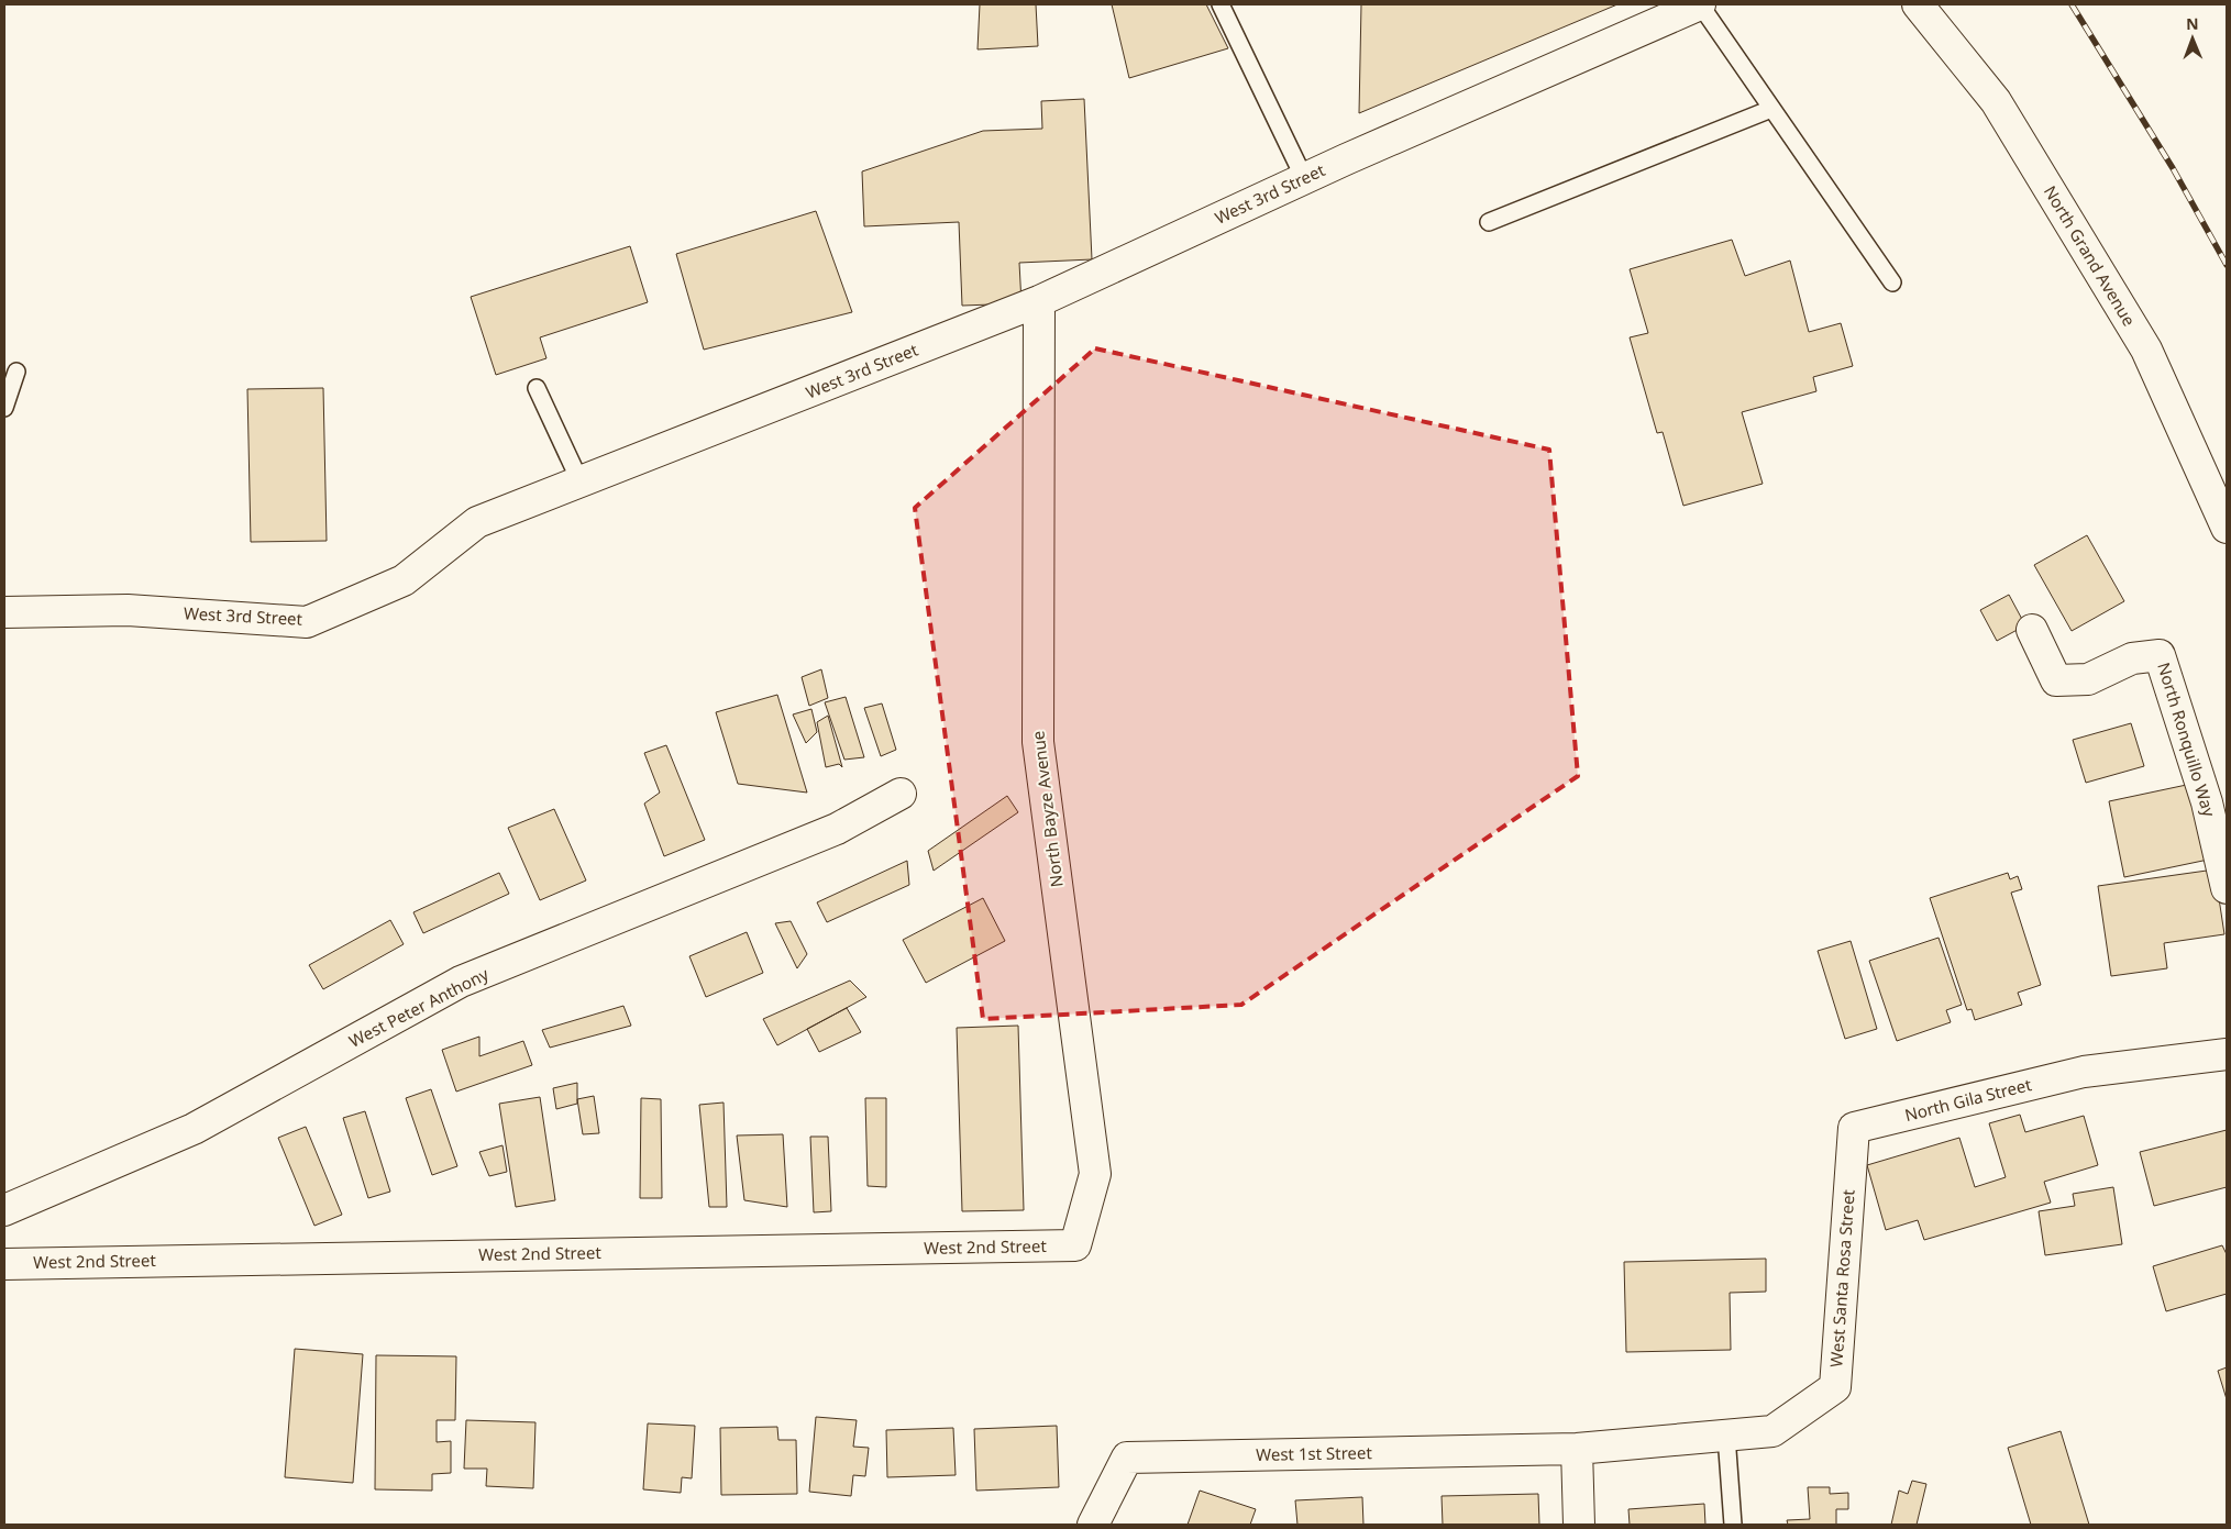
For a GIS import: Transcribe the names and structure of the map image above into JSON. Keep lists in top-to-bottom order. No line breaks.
{"streets":{"street":["West 3rd Street","North Grand Avenue","North Ronquillo Way","North Bayze Avenue","West Peter Anthony","North Gila Street","West 2nd Street","West Santa Rosa Street","West 1st Street"]},"crossings":[["West 3rd Street","North Bayze Avenue"],["North Bayze Avenue","West 2nd Street"],["North Gila Street","West Santa Rosa Street"],["West Santa Rosa Street","West 1st Street"]],"north":"top"}
